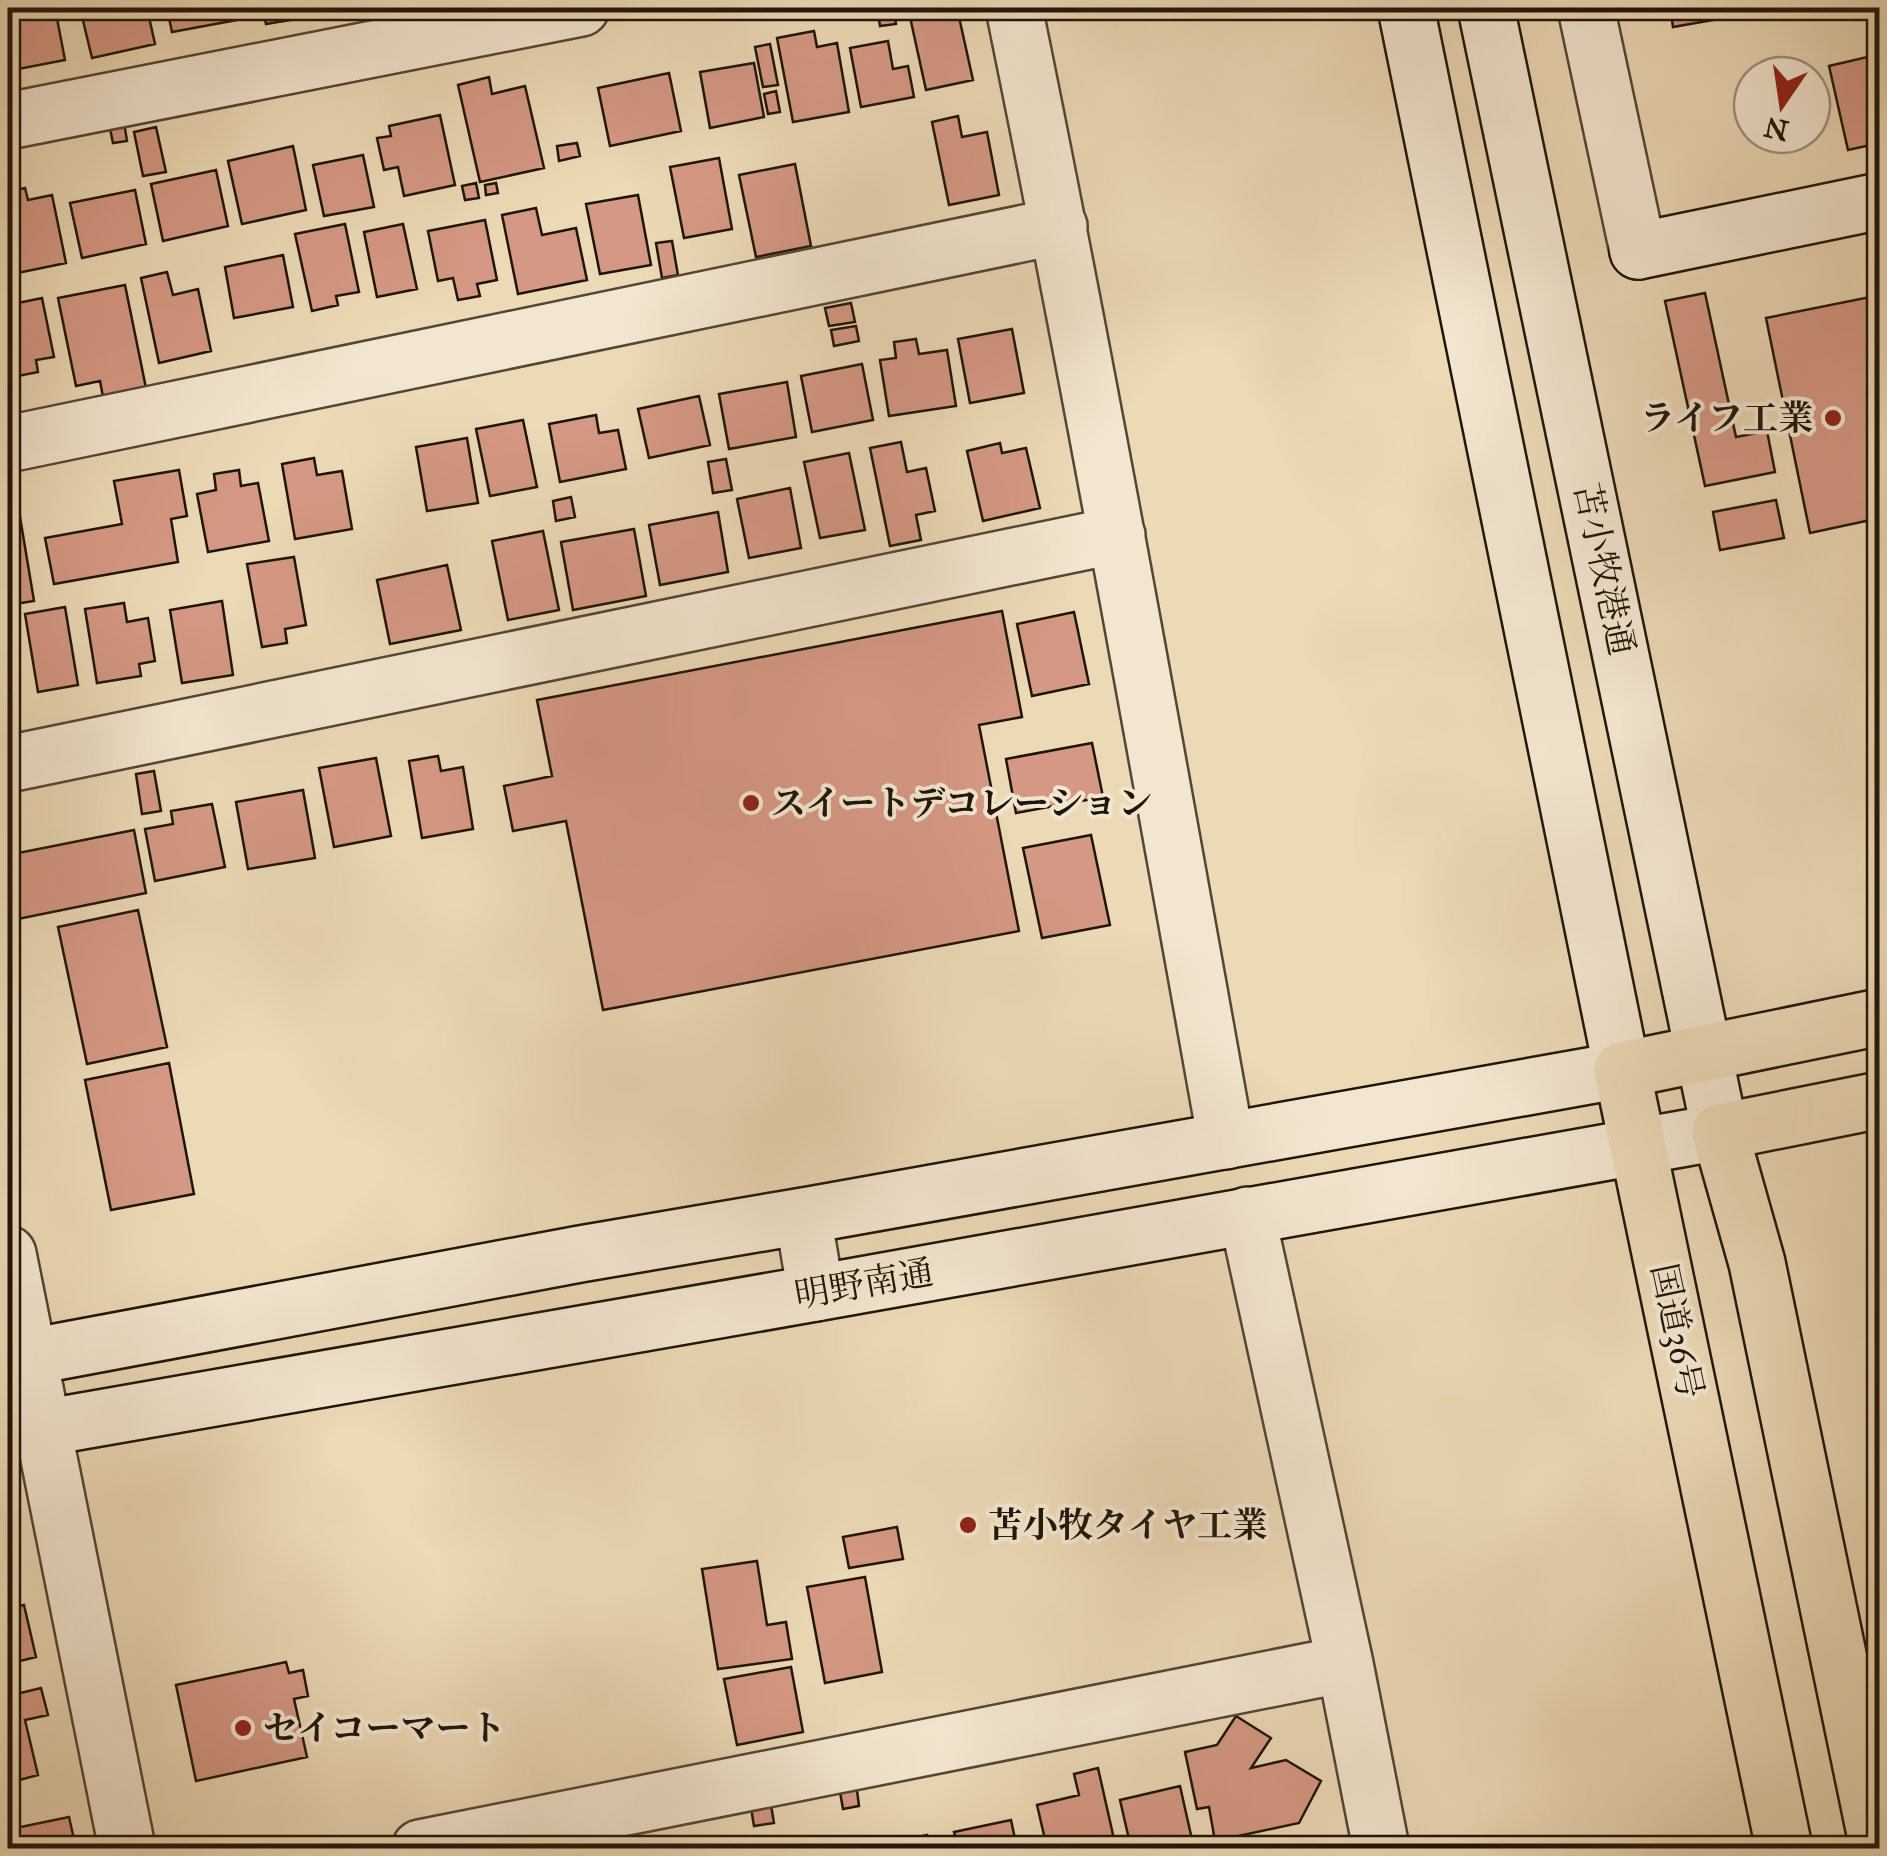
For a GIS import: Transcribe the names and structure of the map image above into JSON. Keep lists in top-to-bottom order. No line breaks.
{"streets":{"highway":["国道36号"],"street":["苫小牧港通","明野南通"]},"crossings":[["苫小牧港通","明野南通"],["明野南通","国道36号"]],"places":["ライフ工業","スイートデコレーション","苫小牧タイヤ工業","セイコーマート"],"north":"bottom"}
